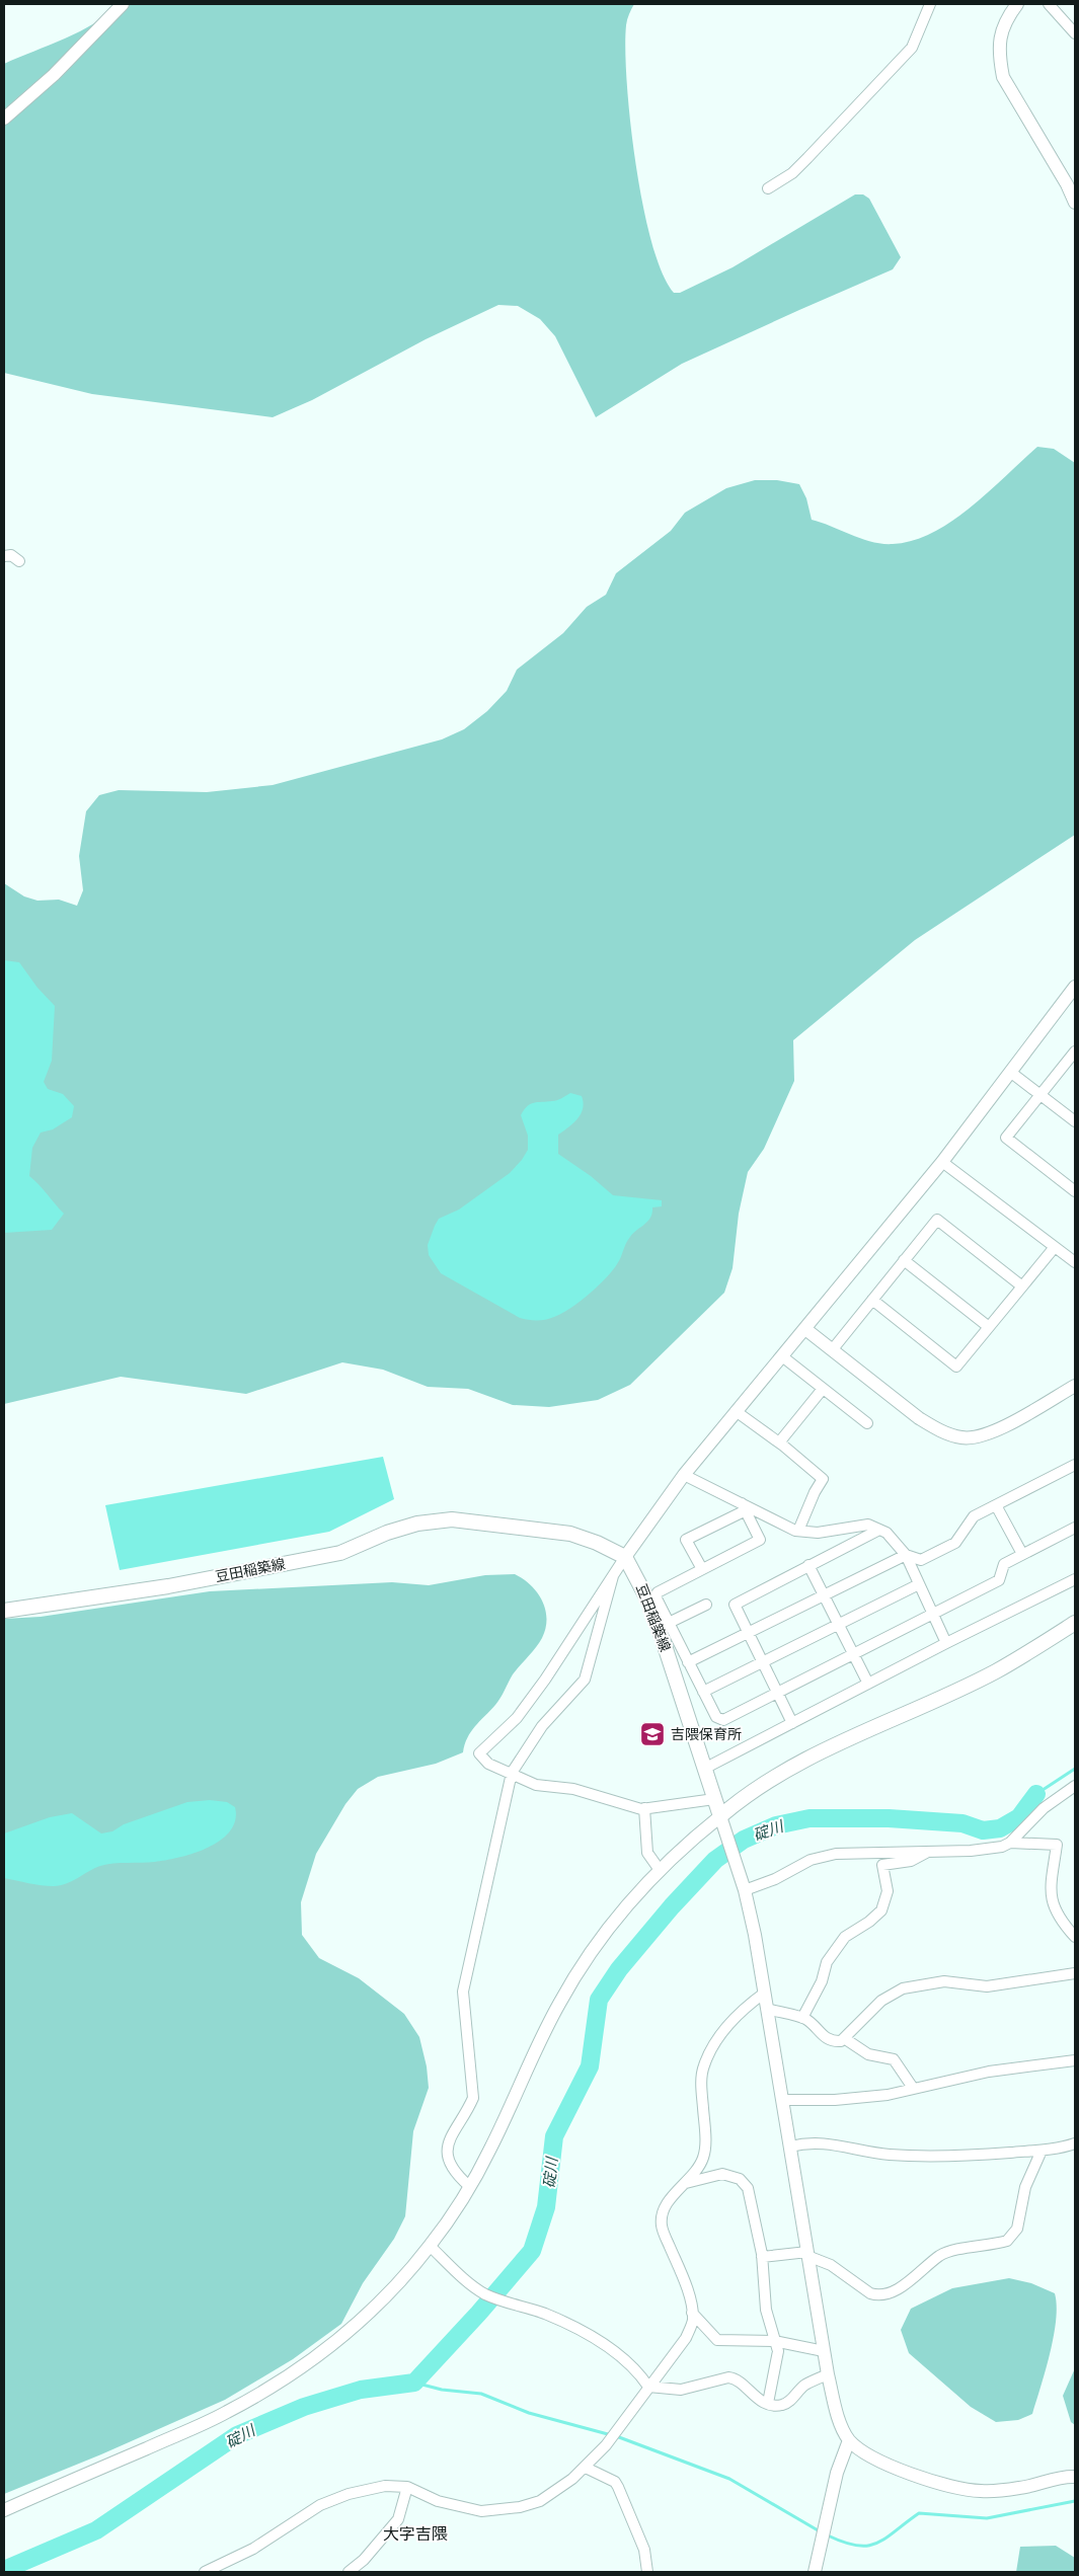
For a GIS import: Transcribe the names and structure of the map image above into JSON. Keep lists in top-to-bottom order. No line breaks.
{"streets":{"main road":["豆田稲築線"]},"districts":["大字吉隈"],"water":["碇川"],"places":{"school or university":["吉隈保育所"]}}
